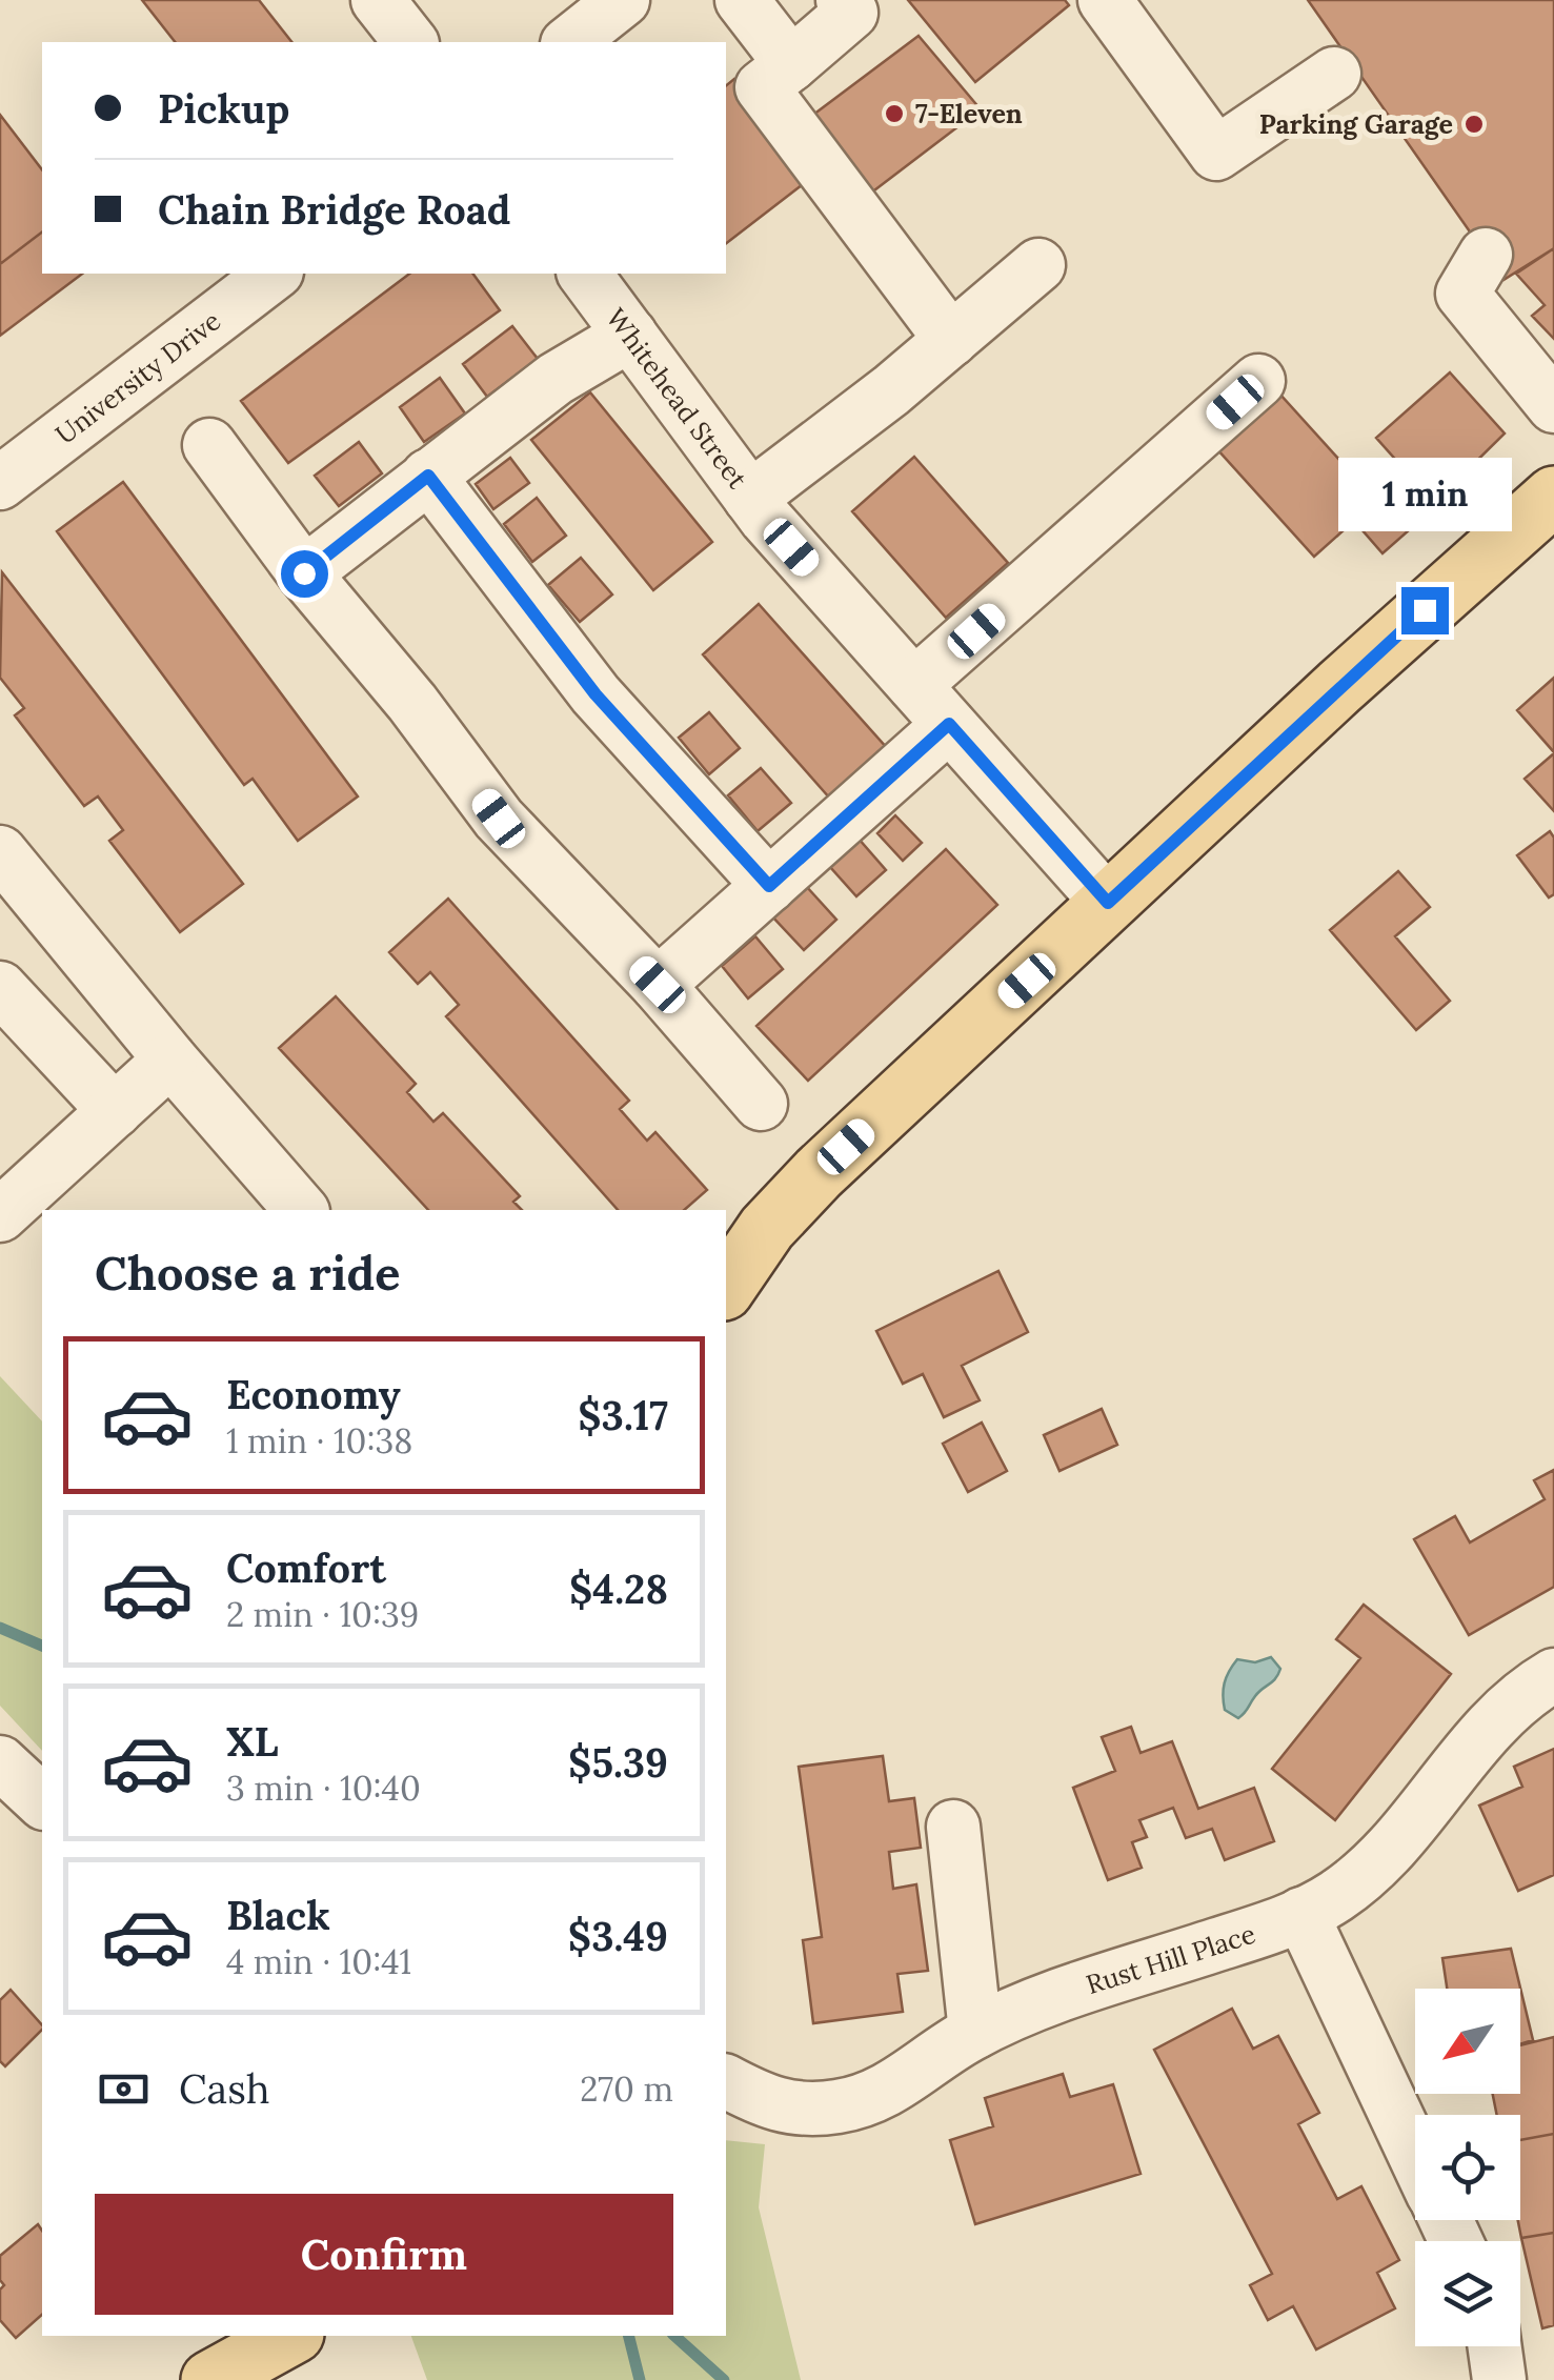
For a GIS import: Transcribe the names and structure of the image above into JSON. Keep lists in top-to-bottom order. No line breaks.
{"streets":{"street":["University Drive","Whitehead Street","Rust Hill Place"]},"places":["7-Eleven","Parking Garage"],"north":"bottom left","page":{"banner":["Pickup","Chain Bridge Road"],"bubble":"1 min","heading":"Choose a ride","list":[{"name":"Economy","note":"1 min · 10:38","value":"$3.17"},{"name":"Comfort","note":"2 min · 10:39","value":"$4.28"},{"name":"XL","note":"3 min · 10:40","value":"$5.39"},{"name":"Black","note":"4 min · 10:41","value":"$3.49"}],"pay":["Cash","270 m"],"buttons":"Confirm"}}
